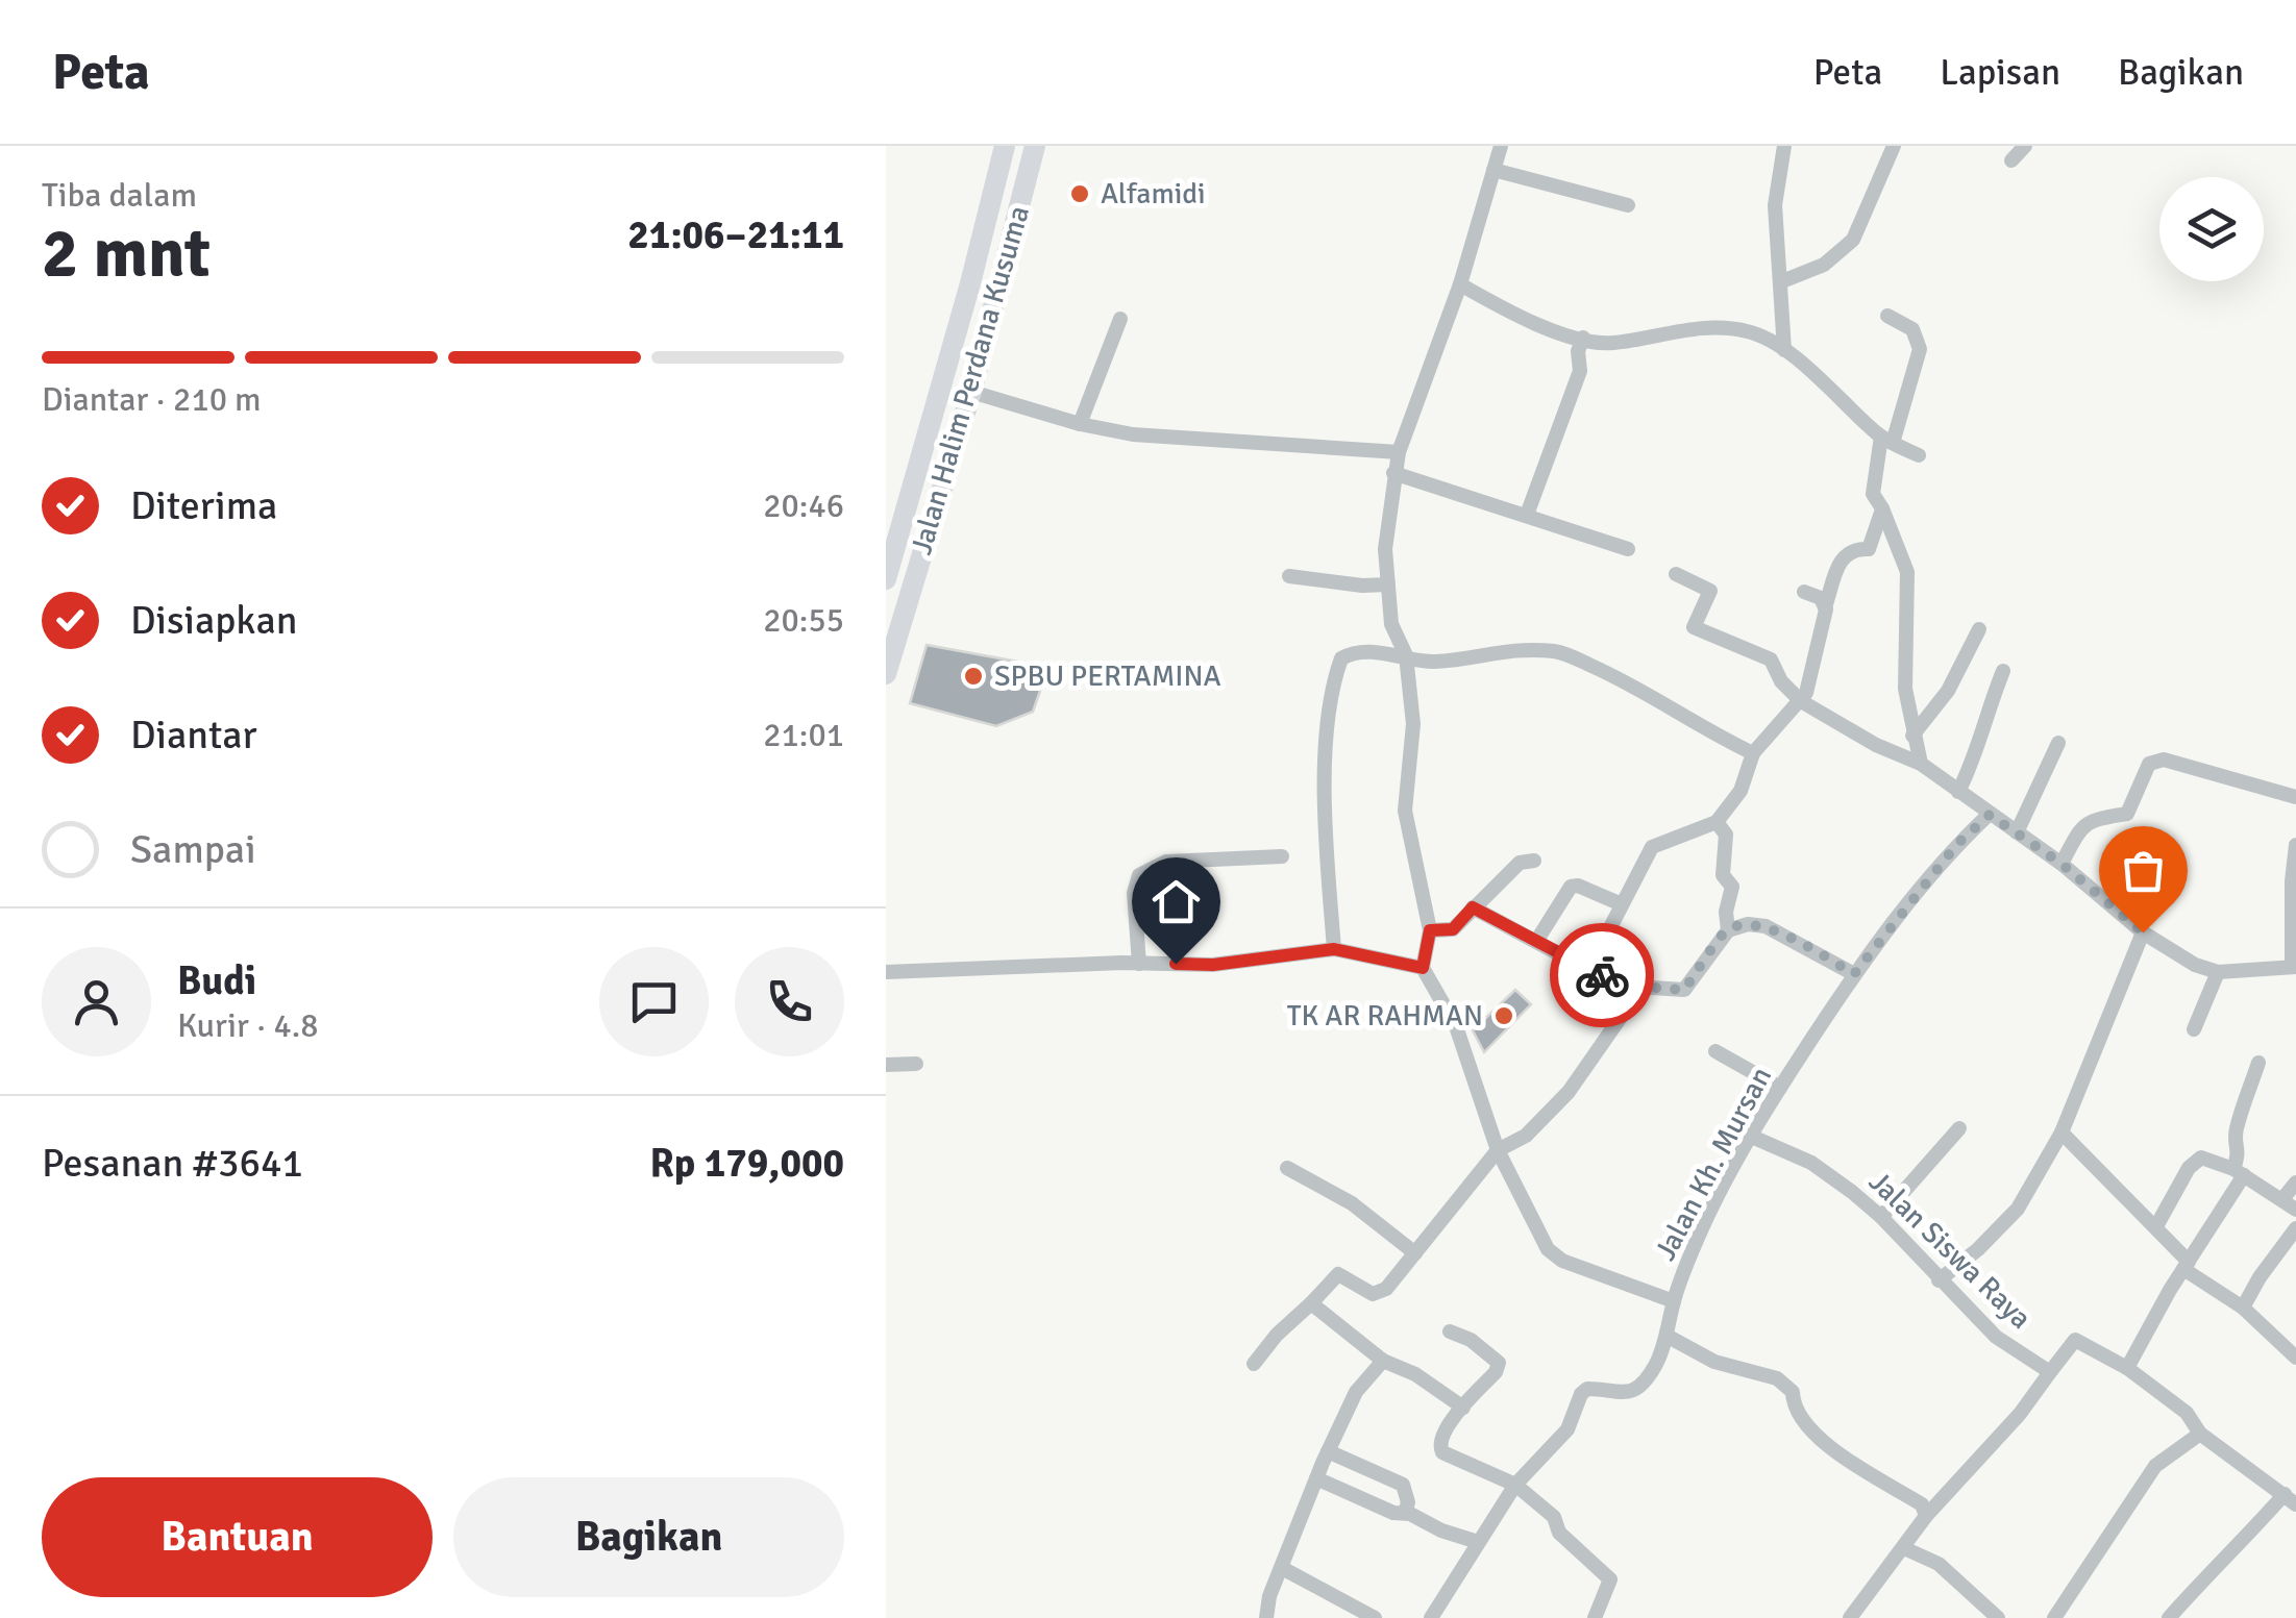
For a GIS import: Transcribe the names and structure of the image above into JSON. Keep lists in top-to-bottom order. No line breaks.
{"streets":{"main road":["Jalan Halim Perdana Kusuma"],"street":["Jalan Kh. Mursan","Jalan Siswa Raya"]},"crossings":[["Jalan Kh. Mursan","Jalan Siswa Raya"]],"places":["Alfamidi","SPBU PERTAMINA","TK AR RAHMAN"],"page":{"header":"Peta","nav":["Peta","Lapisan","Bagikan"],"heading":["2 mnt","Tiba dalam","21:06–21:11"],"panel":["Budi","Kurir · 4.8","Pesanan #3641","Rp 179,000"],"bar":"Diantar · 210 m","list":[["Diterima","20:46"],["Disiapkan","20:55"],["Diantar","21:01"],"Sampai"],"buttons":["Bantuan","Bagikan"]}}
